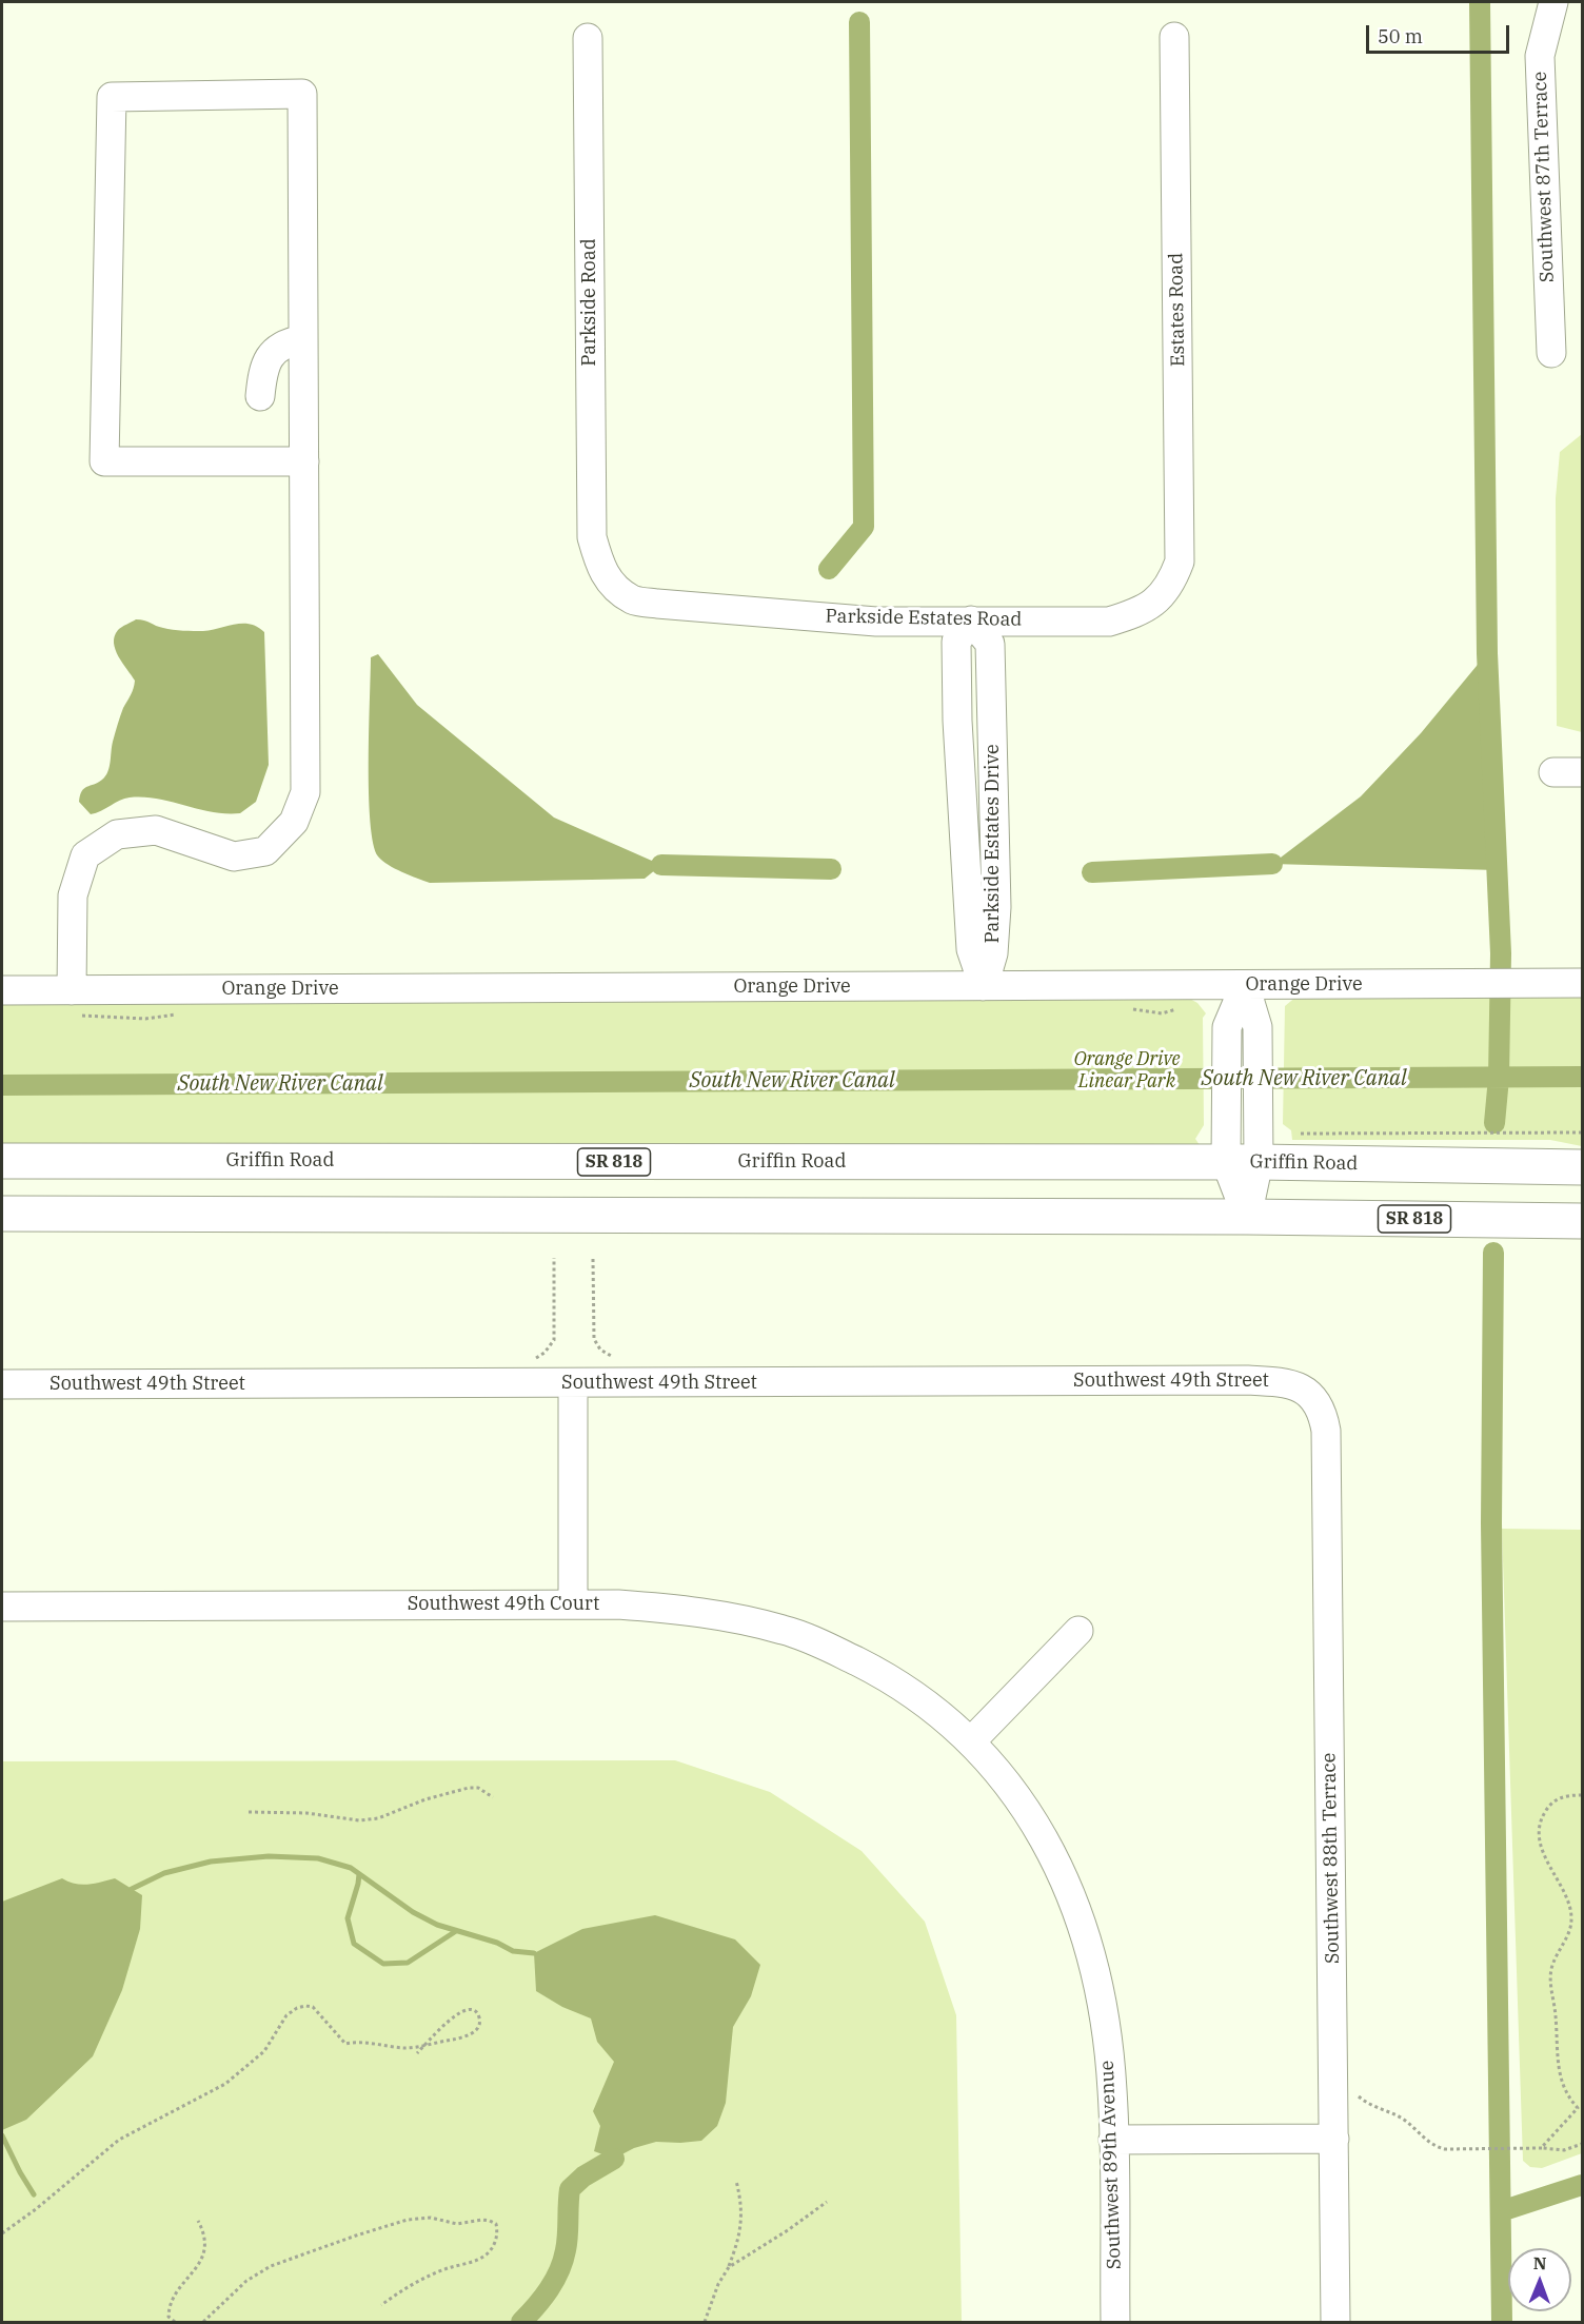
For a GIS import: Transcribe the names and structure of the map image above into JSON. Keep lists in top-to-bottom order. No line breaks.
{"streets":{"main road":["Griffin Road","SR 818"],"street":["Southwest 87th Terrace","Parkside Road","Estates Road","Parkside Estates Road","Parkside Estates Drive","Orange Drive","Southwest 49th Street","Southwest 49th Court","Southwest 88th Terrace","Southwest 89th Avenue"]},"crossings":[["Parkside Road","Parkside Estates Road"],["Estates Road","Parkside Estates Road"],["Parkside Estates Road","Parkside Estates Drive"],["Parkside Estates Drive","Orange Drive"],["Southwest 49th Street","Southwest 88th Terrace"],["Southwest 49th Court","Southwest 89th Avenue"]],"water":["South New River Canal"],"parks":["Orange Drive Linear Park"],"scale_bar":"50 m","north":"top"}
